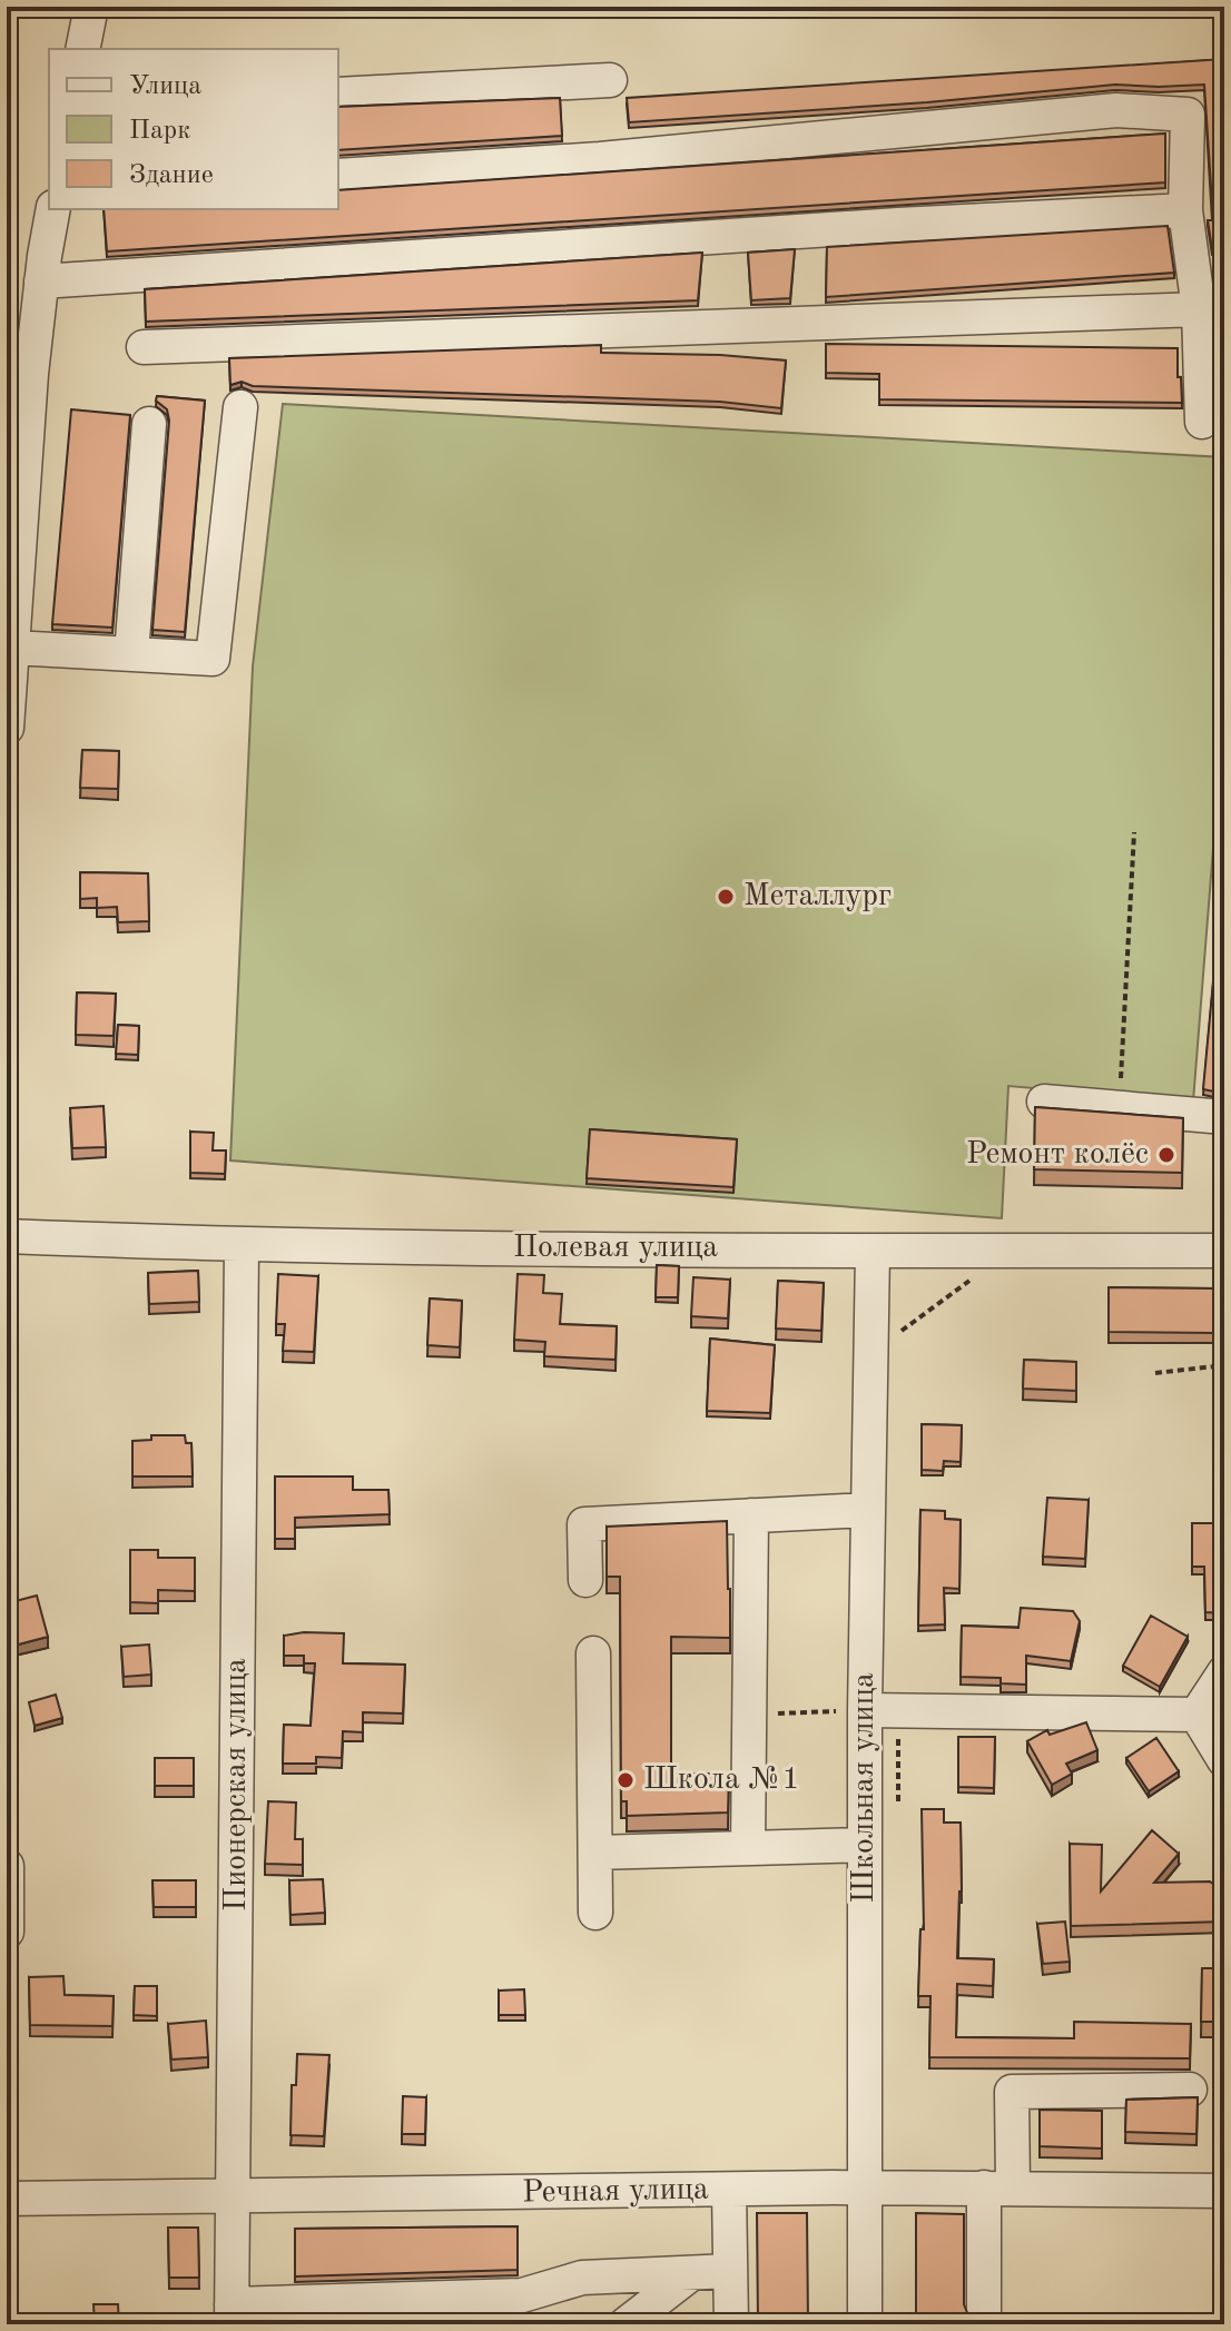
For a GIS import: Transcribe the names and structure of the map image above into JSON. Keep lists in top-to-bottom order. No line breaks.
{"streets":{"street":["Полевая улица","Пионерская улица","Школьная улица","Речная улица"]},"crossings":[["Полевая улица","Пионерская улица"],["Полевая улица","Школьная улица"],["Пионерская улица","Речная улица"],["Школьная улица","Речная улица"]],"places":["Металлург","Ремонт колёс","Школа №1"],"legend":["Улица","Парк","Здание"]}
